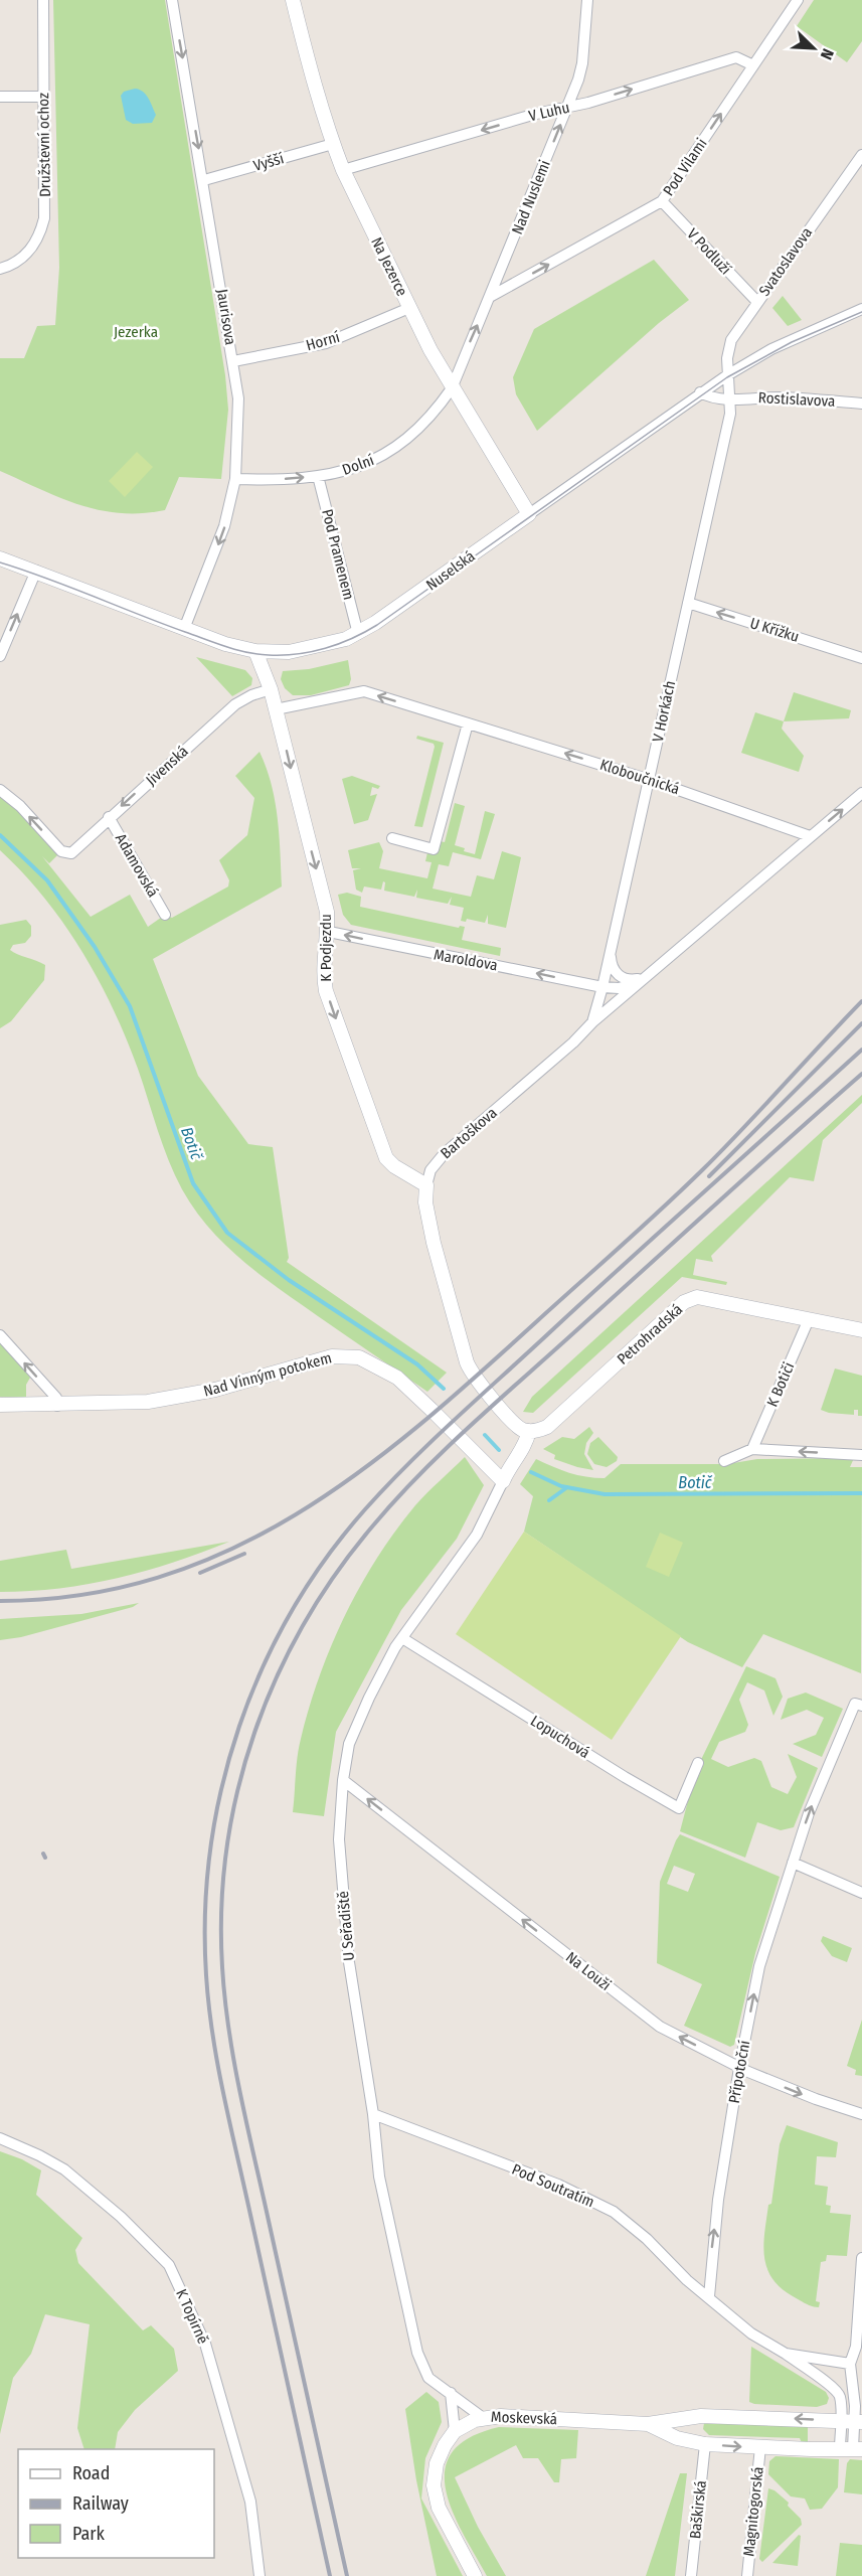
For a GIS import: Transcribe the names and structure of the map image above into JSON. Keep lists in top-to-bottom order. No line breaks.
{"streets":{"street":["V Luhu","Družstevní ochoz","Vyšší","Pod Vilami","Nad Nuslemi","V Podluží","Svatoslavova","Na Jezerce","Jaurisova","Horní","Rostislavova","Dolní","Pod Pramenem","Nuselská","U Křížku","V Horkách","Jivenská","Kloboučnická","Adamovská","K Podjezdu","Maroldova","Bartoškova","Petrohradská","Nad Vinným potokem","K Botiči","Lopuchová","U Seřadiště","Na Louži","Přípotoční","Pod Soutratím","K Topírně","Moskevská","Baškirská","Magnitogorská"]},"crossings":[["V Luhu","Pod Vilami"],["V Luhu","Nad Nuslemi"],["V Luhu","Na Jezerce"],["Vyšší","Na Jezerce"],["Vyšší","Jaurisova"],["Pod Vilami","Nad Nuslemi"],["Pod Vilami","V Podluží"],["Nad Nuslemi","Na Jezerce"],["Nad Nuslemi","Dolní"],["V Podluží","Svatoslavova"],["Svatoslavova","Nuselská"],["Svatoslavova","V Horkách"],["Na Jezerce","Horní"],["Na Jezerce","Dolní"],["Na Jezerce","Nuselská"],["Jaurisova","Horní"],["Jaurisova","Dolní"],["Jaurisova","Nuselská"],["Rostislavova","V Horkách"],["Dolní","Pod Pramenem"],["Pod Pramenem","Nuselská"],["Nuselská","V Horkách"],["Nuselská","K Podjezdu"],["U Křížku","V Horkách"],["V Horkách","Kloboučnická"],["V Horkách","Maroldova"],["V Horkách","Bartoškova"],["Jivenská","Adamovská"],["Jivenská","K Podjezdu"],["Kloboučnická","K Podjezdu"],["Kloboučnická","Bartoškova"],["K Podjezdu","Maroldova"],["K Podjezdu","Bartoškova"],["Maroldova","Bartoškova"],["Bartoškova","Petrohradská"],["Petrohradská","K Botiči"],["Nad Vinným potokem","U Seřadiště"],["Lopuchová","U Seřadiště"],["U Seřadiště","Na Louži"],["U Seřadiště","Pod Soutratím"],["U Seřadiště","Moskevská"],["Na Louži","Přípotoční"],["Přípotoční","Pod Soutratím"],["Moskevská","Baškirská"],["Moskevská","Magnitogorská"]],"one_way":["Pod Vilami","Nad Nuslemi","Jaurisova","U Křížku","Jivenská","Kloboučnická","K Podjezdu","Maroldova","Přípotoční"],"water":["Botič"],"parks":["Jezerka"],"legend":["Road","Railway","Park"],"north":"bottom right"}
